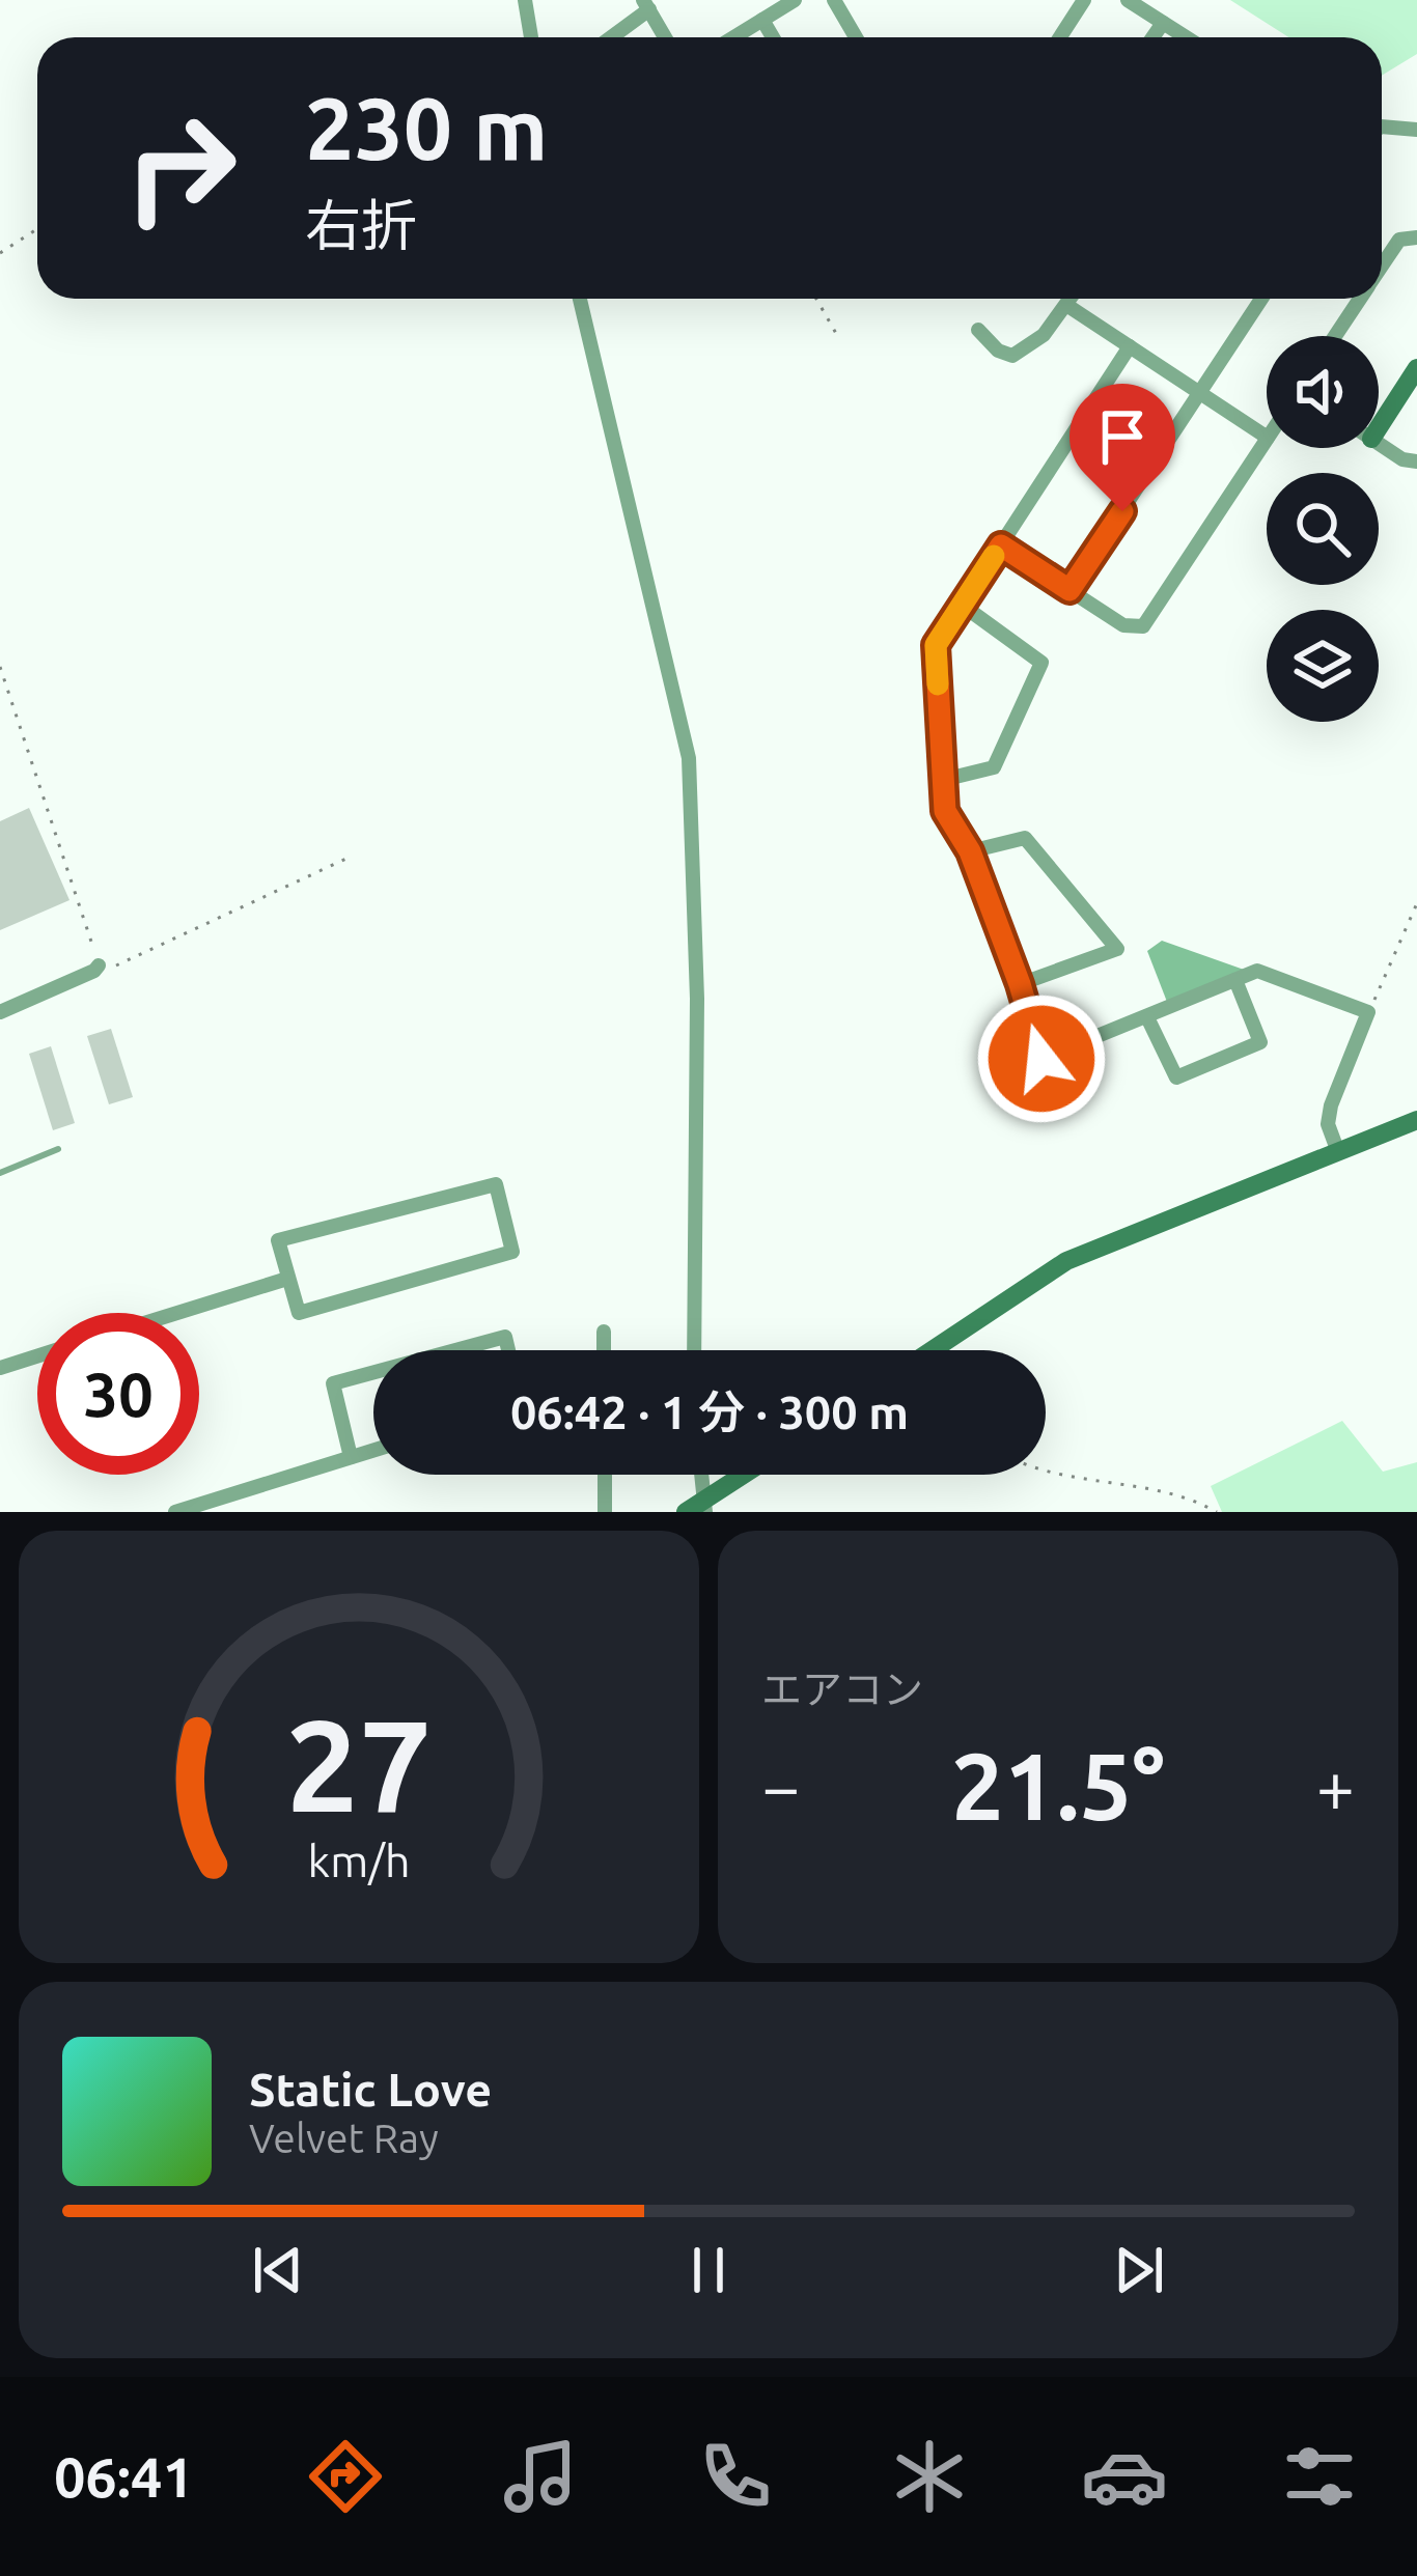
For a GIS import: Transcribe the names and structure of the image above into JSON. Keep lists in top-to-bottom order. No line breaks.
{"page":{"turn":["230 m","右折"],"limit":"30","trip":"06:42 · 1 分 · 300 m","tile":"エアコン","heat":["−","21.5°","+"],"song":["Static Love","Velvet Ray"],"tabs":"06:41","gauge":["27","km/h"]}}
